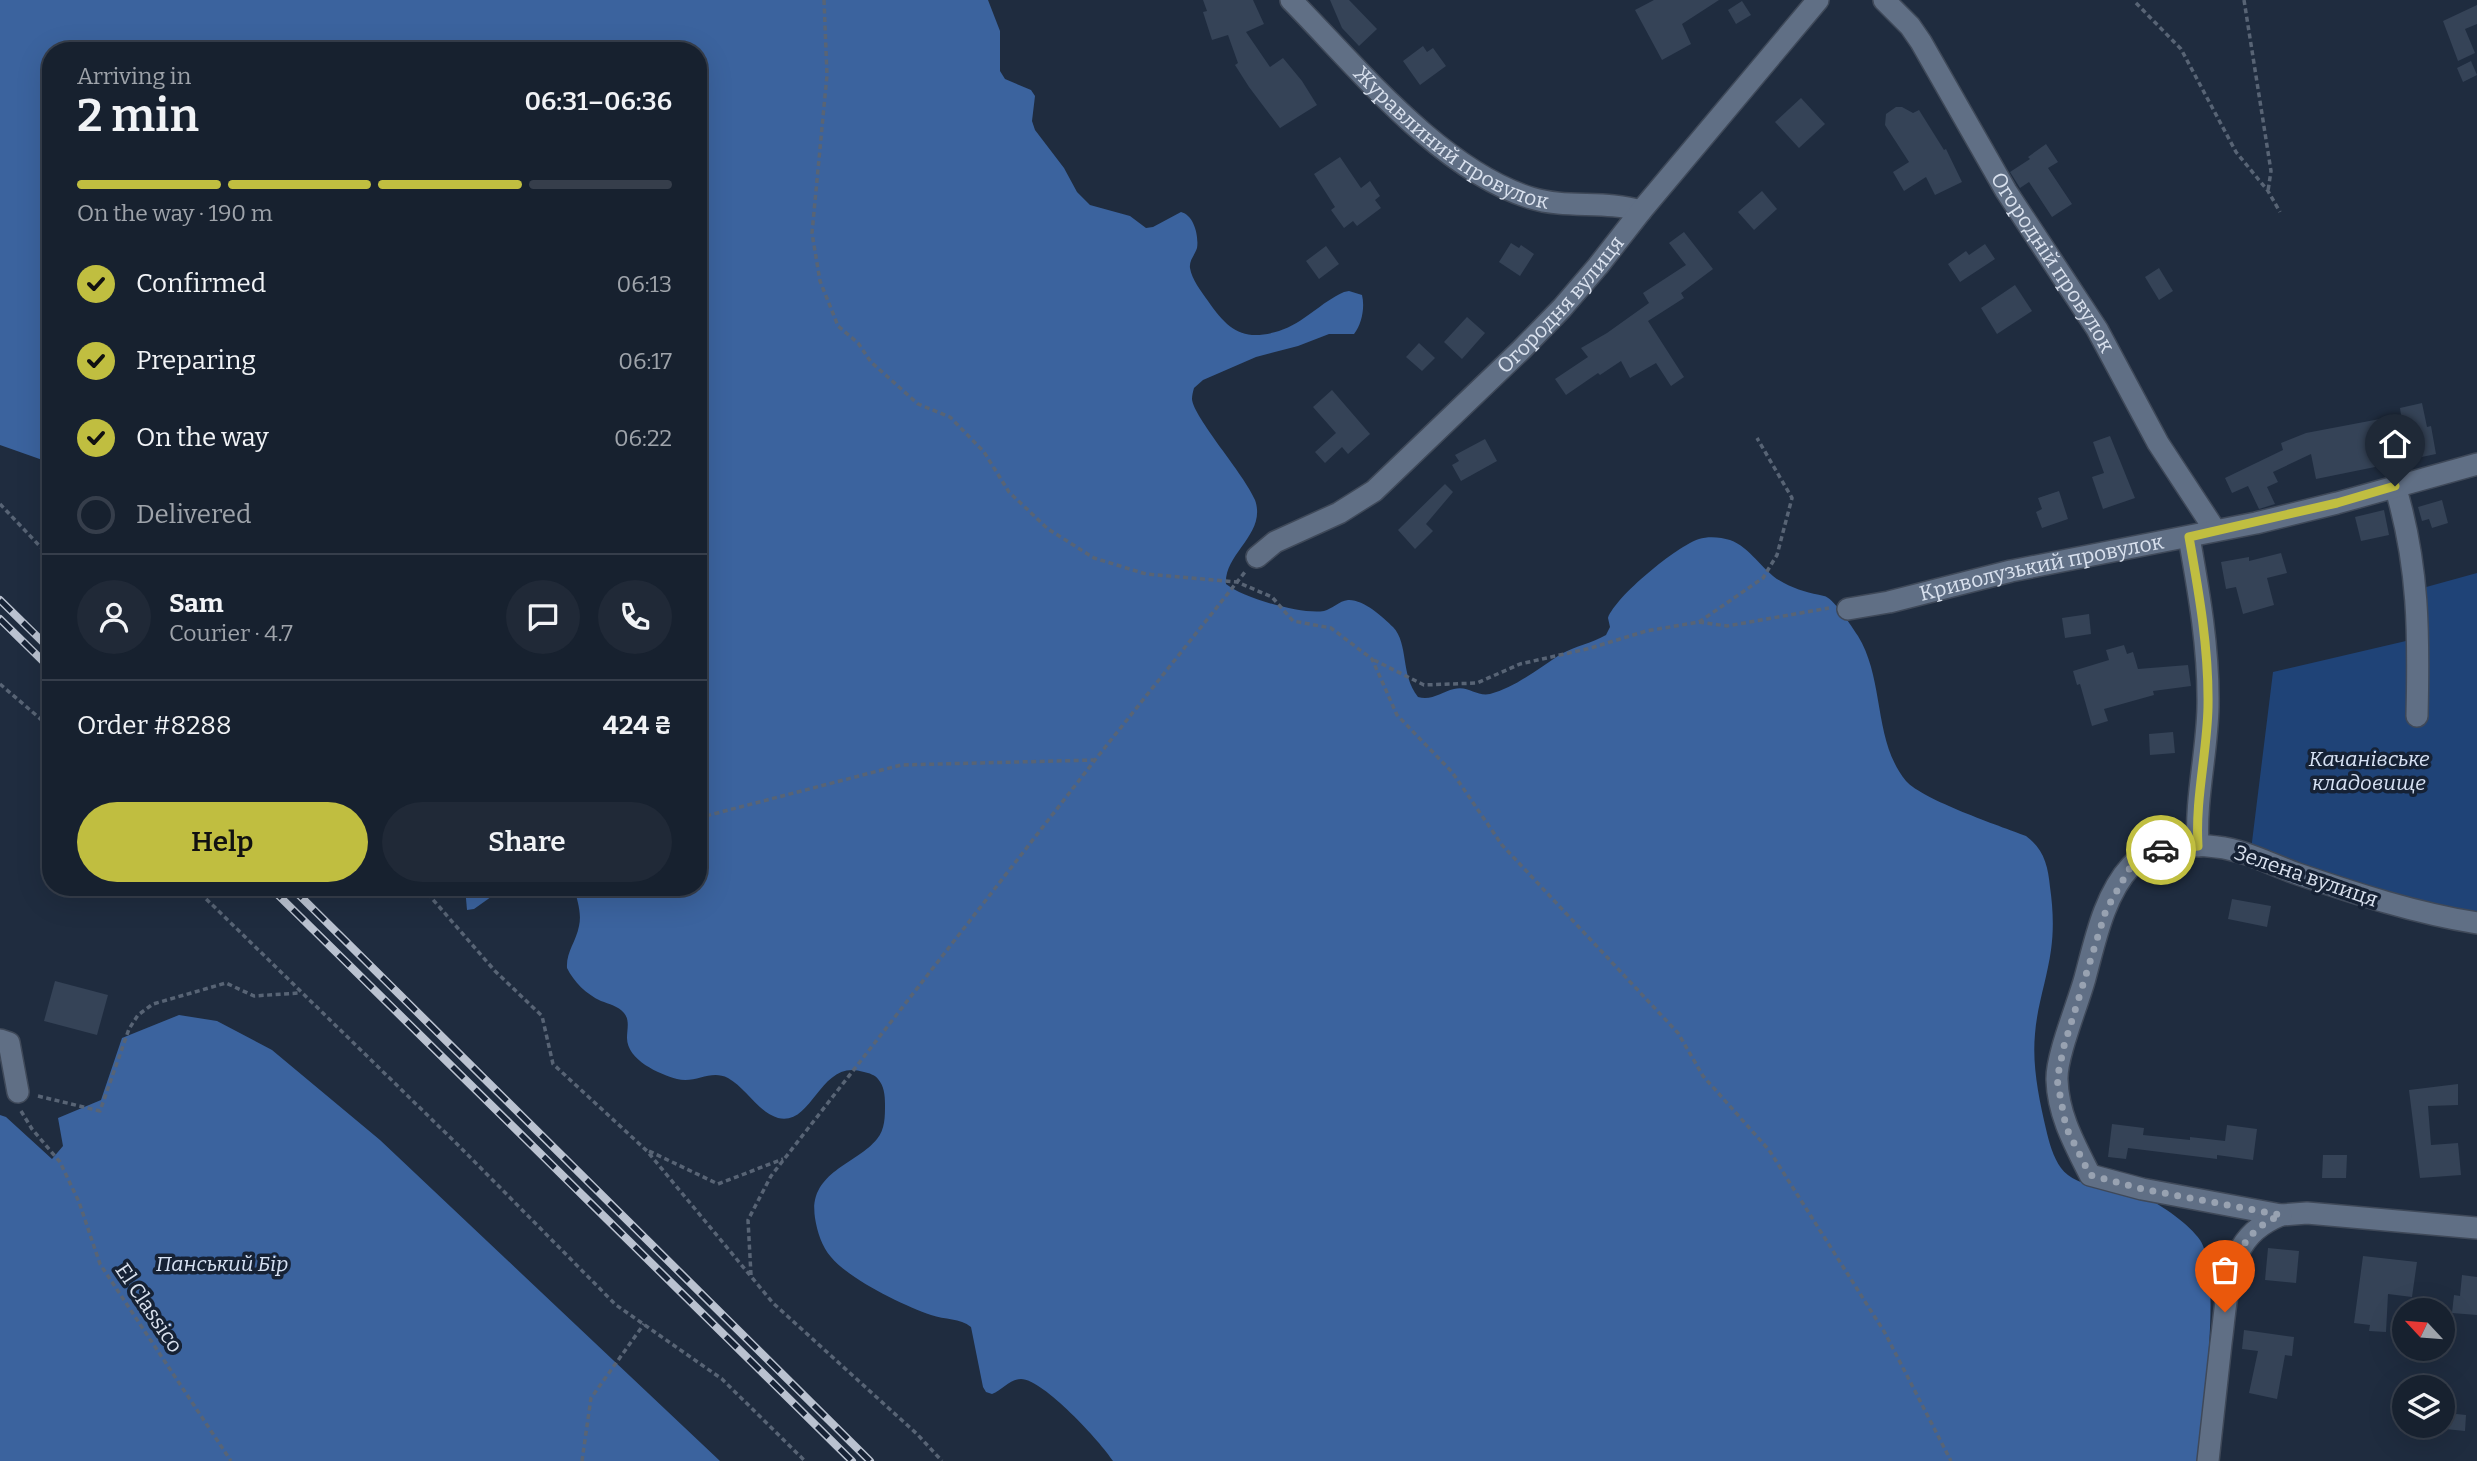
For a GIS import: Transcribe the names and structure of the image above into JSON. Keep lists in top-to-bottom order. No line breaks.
{"streets":{"street":["Журавлиний провулок","Огородній провулок","Огородня вулиця","Криволузький провулок","Зелена вулиця"],"path":["El Classico"]},"crossings":[["Журавлиний провулок","Огородня вулиця"],["Огородній провулок","Криволузький провулок"]],"parks":["Качанівське кладовище","Панський Бір"],"north":"top left","page":{"heading":["2 min","Arriving in","06:31–06:36"],"panel":["Sam","Courier · 4.7","Order #8288","424 ₴"],"bar":"On the way · 190 m","list":[["Confirmed","06:13"],["Preparing","06:17"],["On the way","06:22"],"Delivered"],"buttons":["Help","Share"]}}
